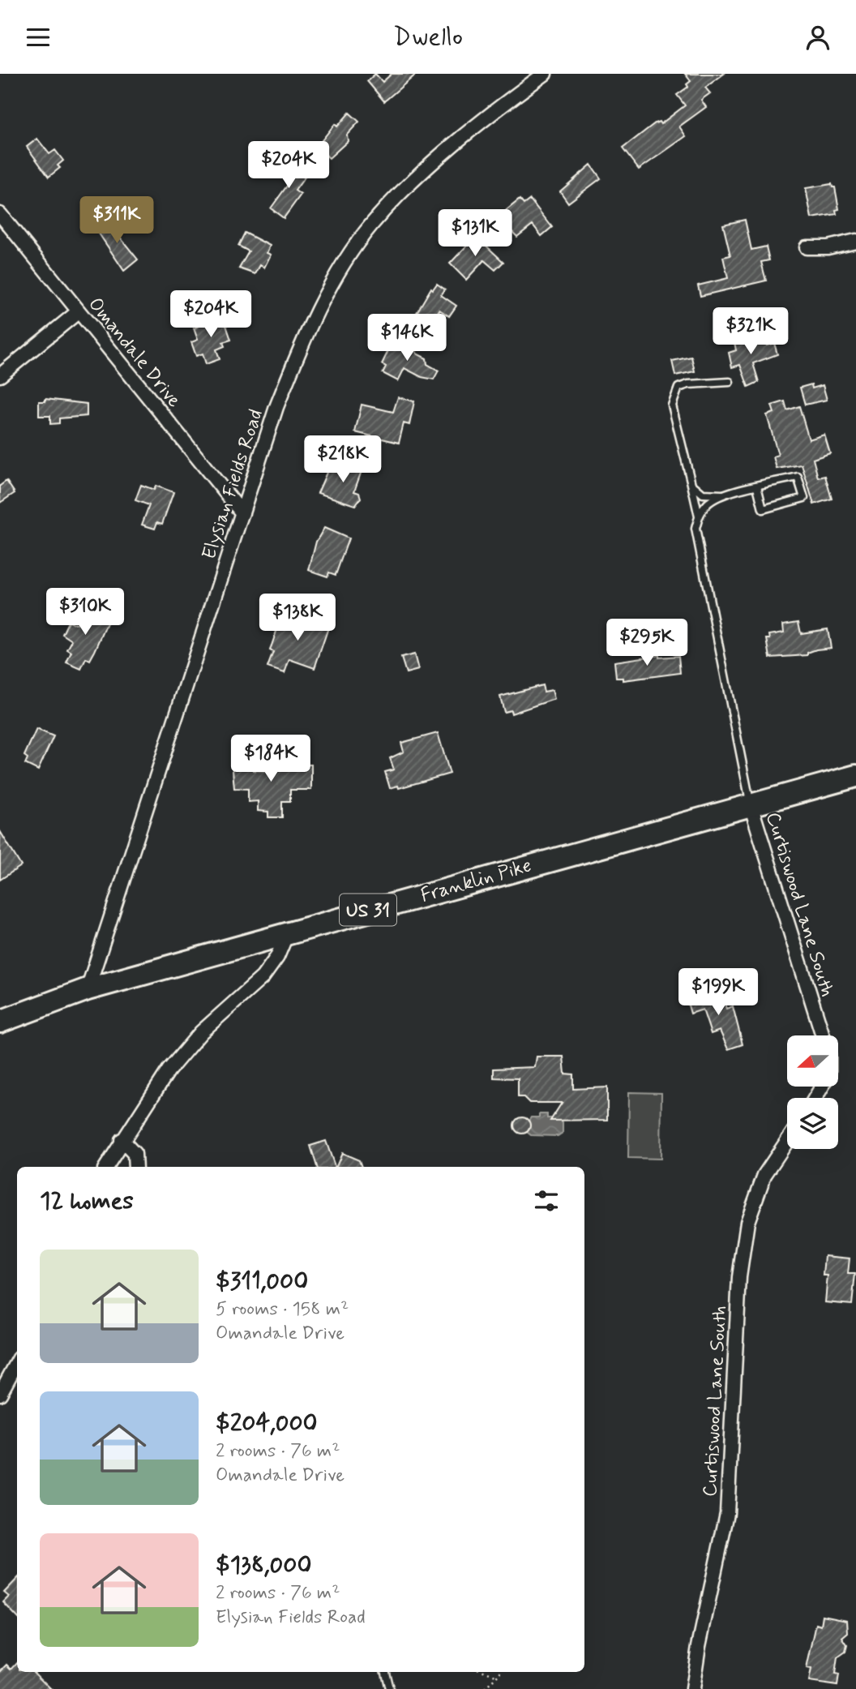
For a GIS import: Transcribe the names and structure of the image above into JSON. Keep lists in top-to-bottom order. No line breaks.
{"streets":{"main road":["Franklin Pike","US 31"],"street":["Omandale Drive","Elysian Fields Road","Curtiswood Lane South"]},"crossings":[["Omandale Drive","Elysian Fields Road"],["Elysian Fields Road","Franklin Pike"],["Franklin Pike","Curtiswood Lane South"]],"north":"left","page":{"header":"Dwello","price":["$204K","$311K","$131K","$204K","$321K","$146K","$218K","$310K","$138K","$295K","$184K","$199K"],"heading":"12 homes","list":[{"name":"$311,000","note":"5 rooms · 158 m² · Omandale Drive"},{"name":"$204,000","note":"2 rooms · 76 m² · Omandale Drive"},{"name":"$138,000","note":"2 rooms · 76 m² · Elysian Fields Road"}]}}
